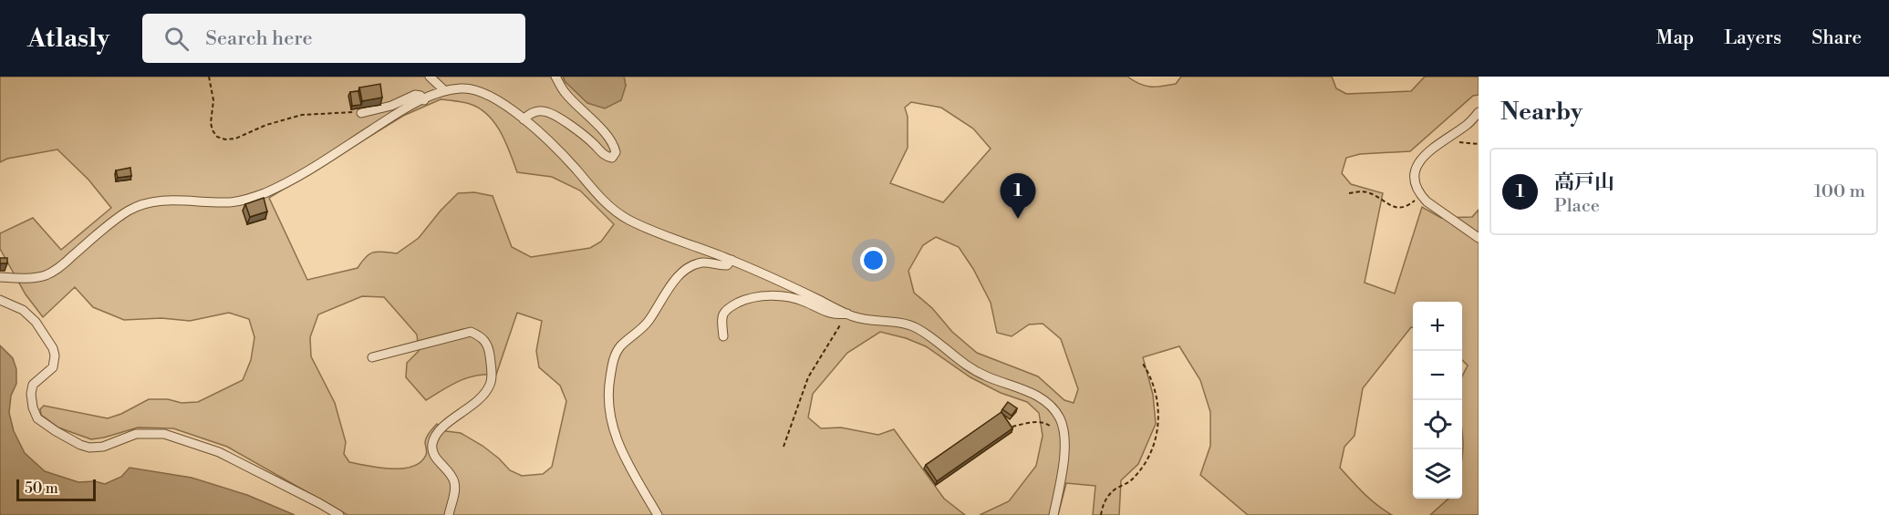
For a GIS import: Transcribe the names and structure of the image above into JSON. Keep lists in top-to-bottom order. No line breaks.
{"scale_bar":"50 m","page":{"header":"Atlasly","search":"Search here","nav":["Map","Layers","Share"],"heading":"Nearby","list":[{"mark":"1","name":"高戸山","note":"Place","value":"100 m"}],"pins":"1","map_buttons":["+","−"],"scale":"50 m"}}
